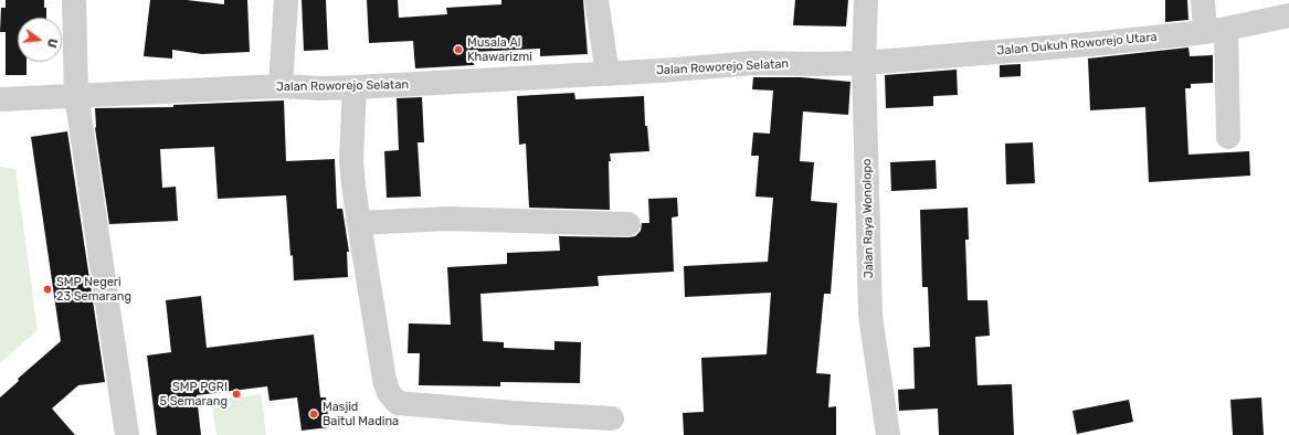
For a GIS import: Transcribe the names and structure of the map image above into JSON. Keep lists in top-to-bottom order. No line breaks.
{"streets":{"street":["Jalan Dukuh Roworejo Utara","Jalan Roworejo Selatan","Jalan Raya Wonolopo"]},"crossings":[["Jalan Dukuh Roworejo Utara","Jalan Roworejo Selatan"],["Jalan Dukuh Roworejo Utara","Jalan Raya Wonolopo"],["Jalan Roworejo Selatan","Jalan Raya Wonolopo"]],"places":["Musala Al Khawarizmi","SMP Negeri 23 Semarang","SMP PGRI 5 Semarang","Masjid Baitul Madina"],"north":"right"}
